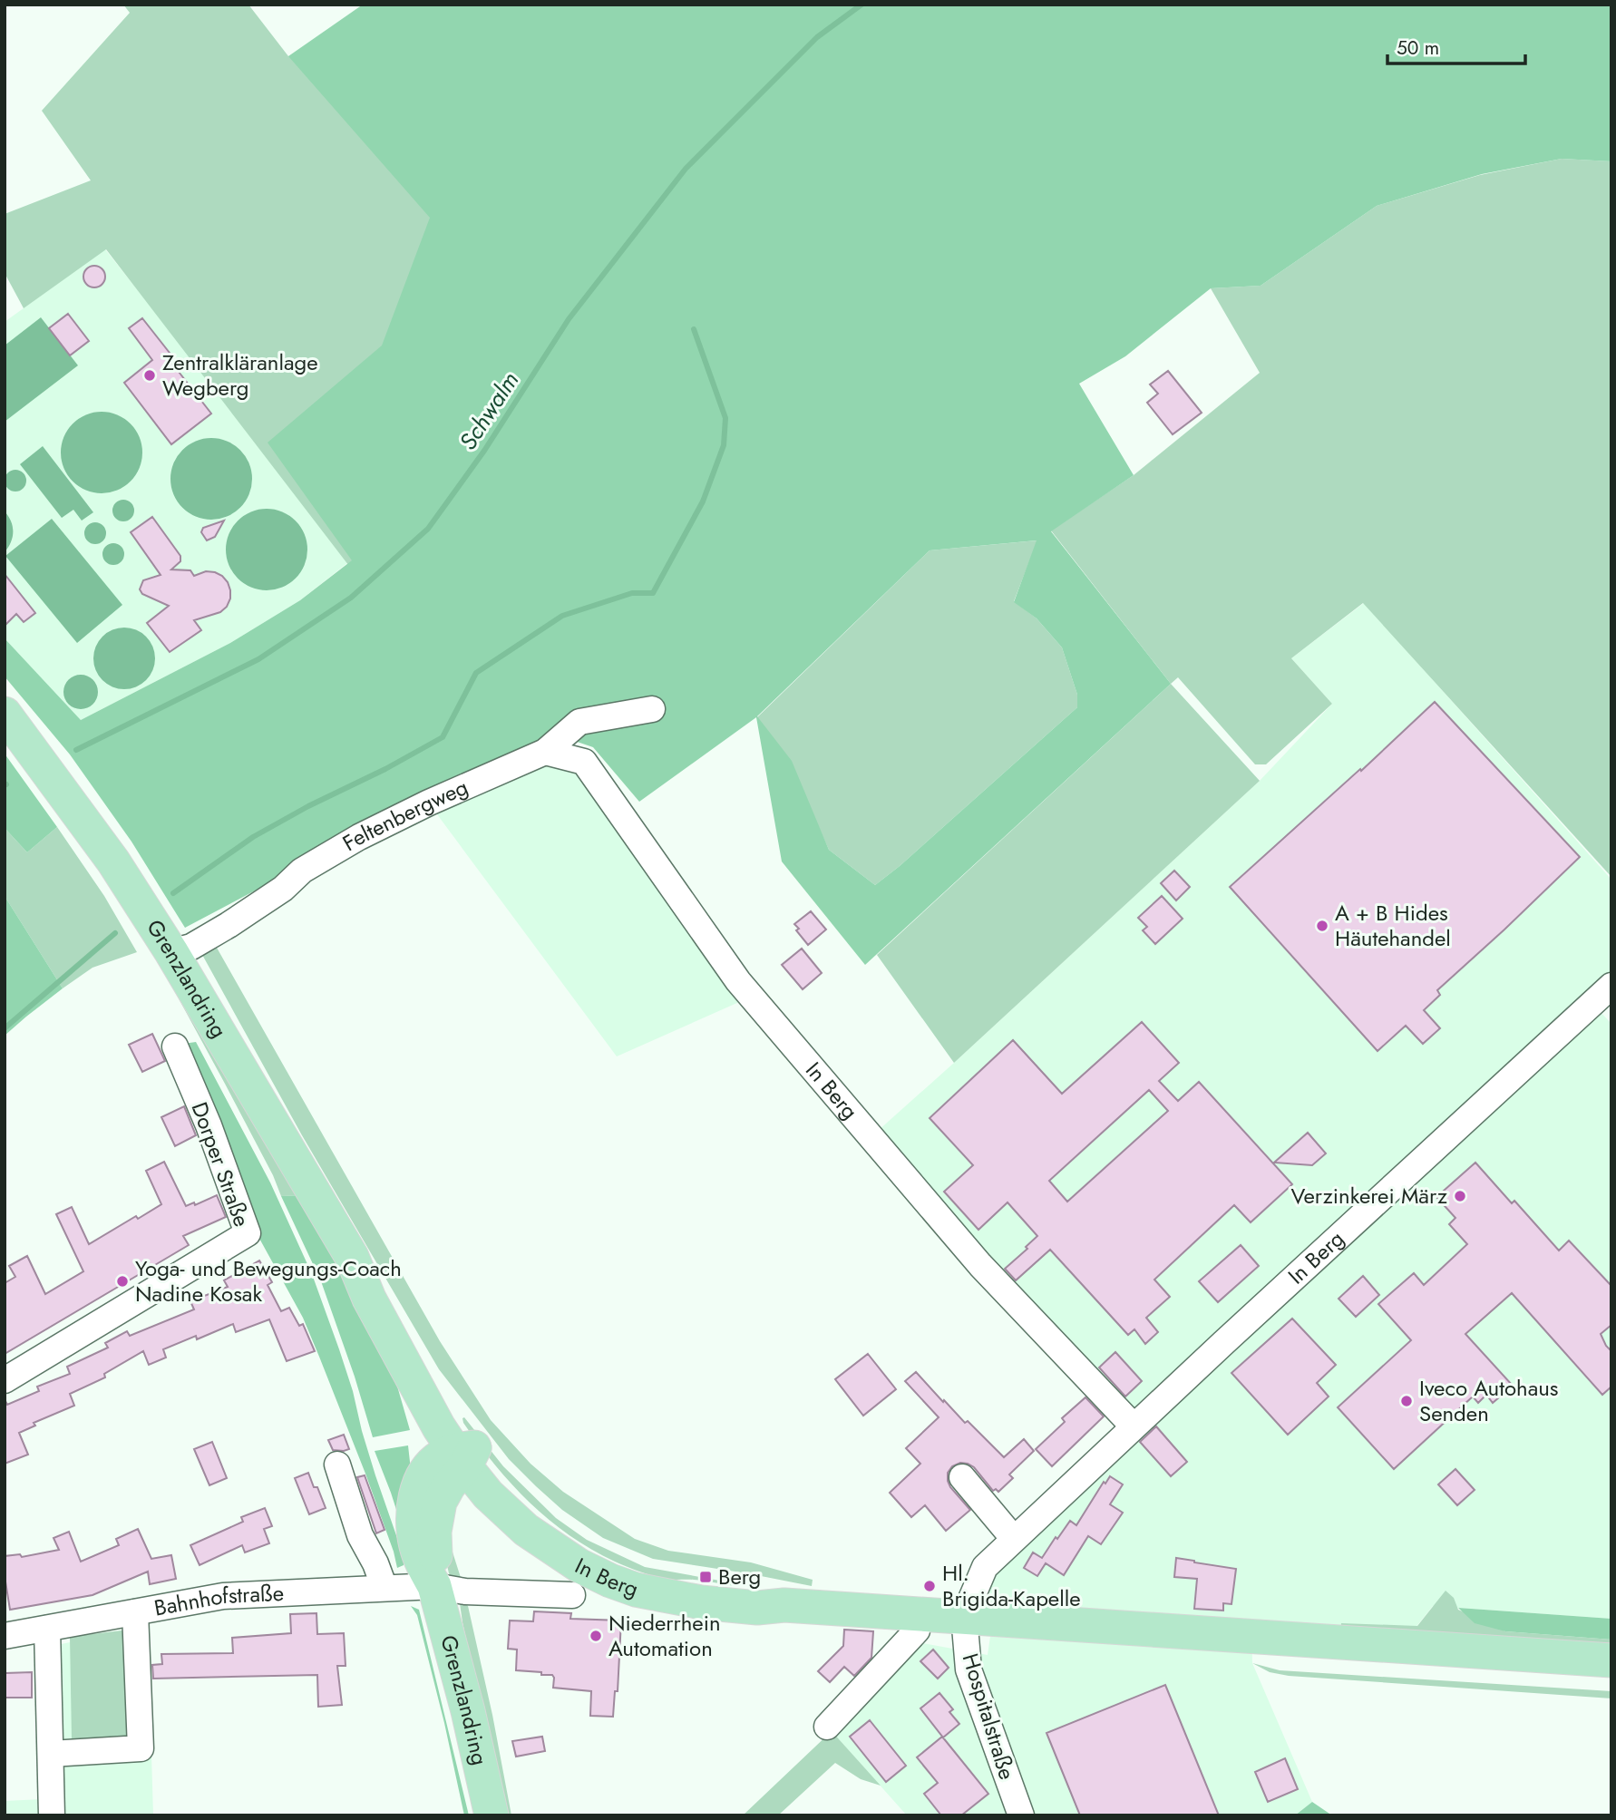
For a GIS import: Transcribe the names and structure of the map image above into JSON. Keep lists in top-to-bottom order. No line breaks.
{"streets":{"main road":["Grenzlandring","In Berg"],"street":["Feltenbergweg","Dorper Straße","Bahnhofstraße","Hospitalstraße"]},"crossings":[["Feltenbergweg","Grenzlandring"],["Feltenbergweg","In Berg"],["Grenzlandring","In Berg"],["Grenzlandring","Bahnhofstraße"],["In Berg","Hospitalstraße"]],"water":["Schwalm"],"places":{"other":["Zentralkläranlage Wegberg","A + B Hides Häutehandel","Verzinkerei März","Yoga- und Bewegungs-Coach Nadine Kosak","Iveco Autohaus Senden","Hl. Brigida-Kapelle","Niederrhein Automation"],"transit":["Berg"]},"scale_bar":"50 m"}
